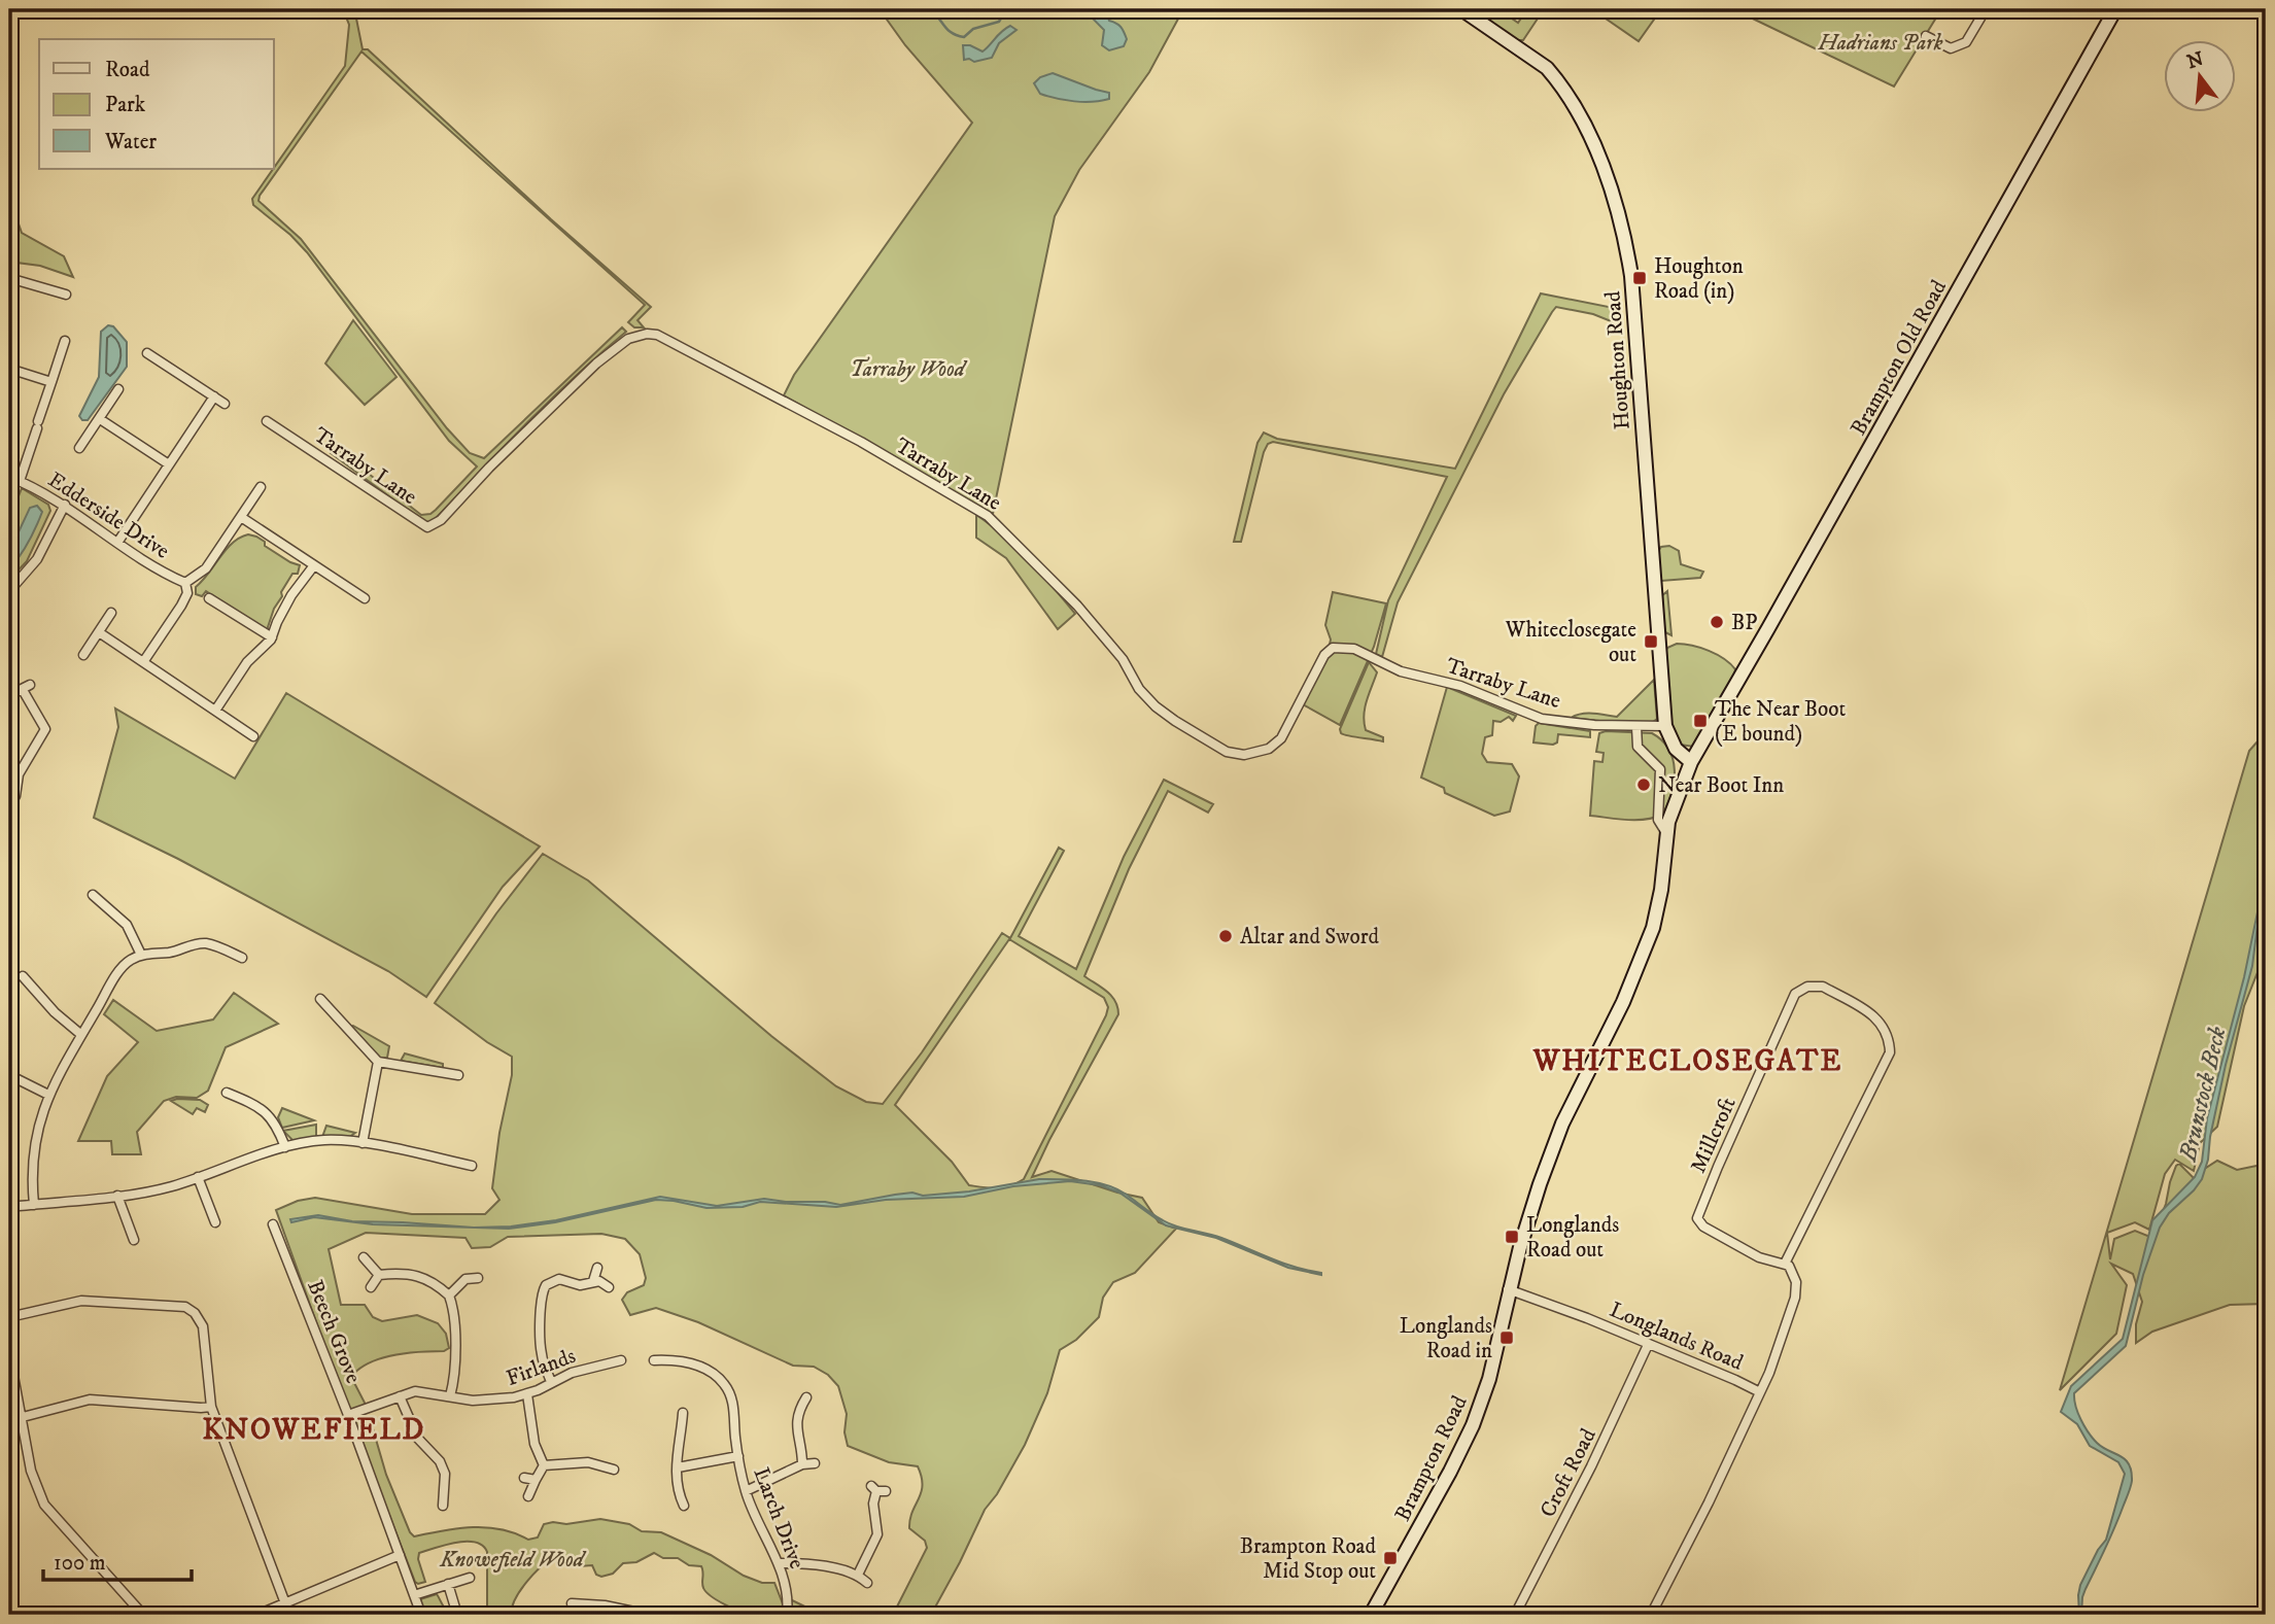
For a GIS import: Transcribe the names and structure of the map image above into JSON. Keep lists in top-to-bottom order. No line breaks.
{"streets":{"main road":["Brampton Old Road","Houghton Road","Brampton Road"],"street":["Tarraby Lane","Edderside Drive","Millcroft","Beech Grove","Longlands Road","Firlands","Croft Road","Larch Drive"]},"crossings":[["Brampton Old Road","Houghton Road"],["Houghton Road","Tarraby Lane"],["Beech Grove","Firlands"],["Longlands Road","Brampton Road"],["Longlands Road","Croft Road"]],"districts":["WHITECLOSEGATE","KNOWEFIELD"],"water":["Brunstock Beck"],"parks":["Hadrians Park","Tarraby Wood","Knowefield Wood"],"places":{"transit":["Houghton Road (in)","Whiteclosegate out","The Near Boot (E bound)","Longlands Road out","Longlands Road in","Brampton Road Mid Stop out"],"other":["BP","Near Boot Inn","Altar and Sword"]},"legend":["Road","Park","Water"],"scale_bar":"100 m","north":"top"}
